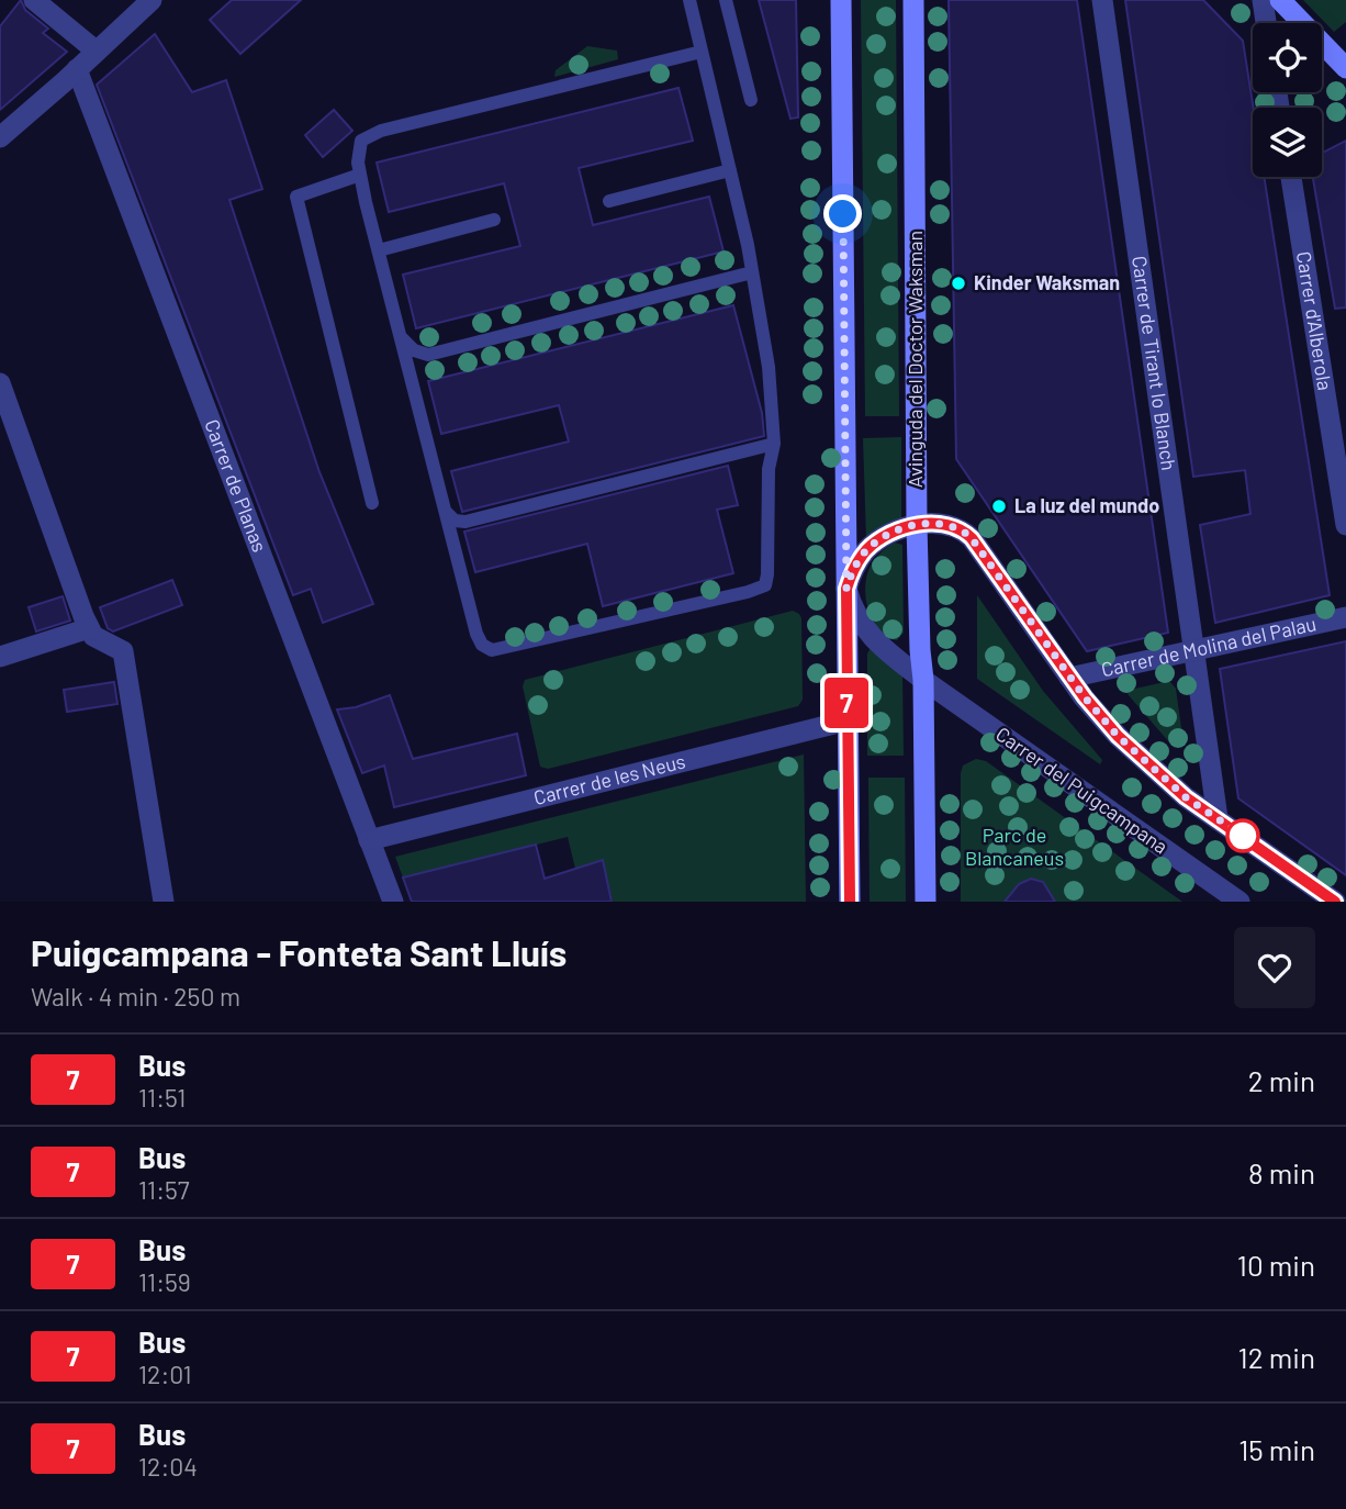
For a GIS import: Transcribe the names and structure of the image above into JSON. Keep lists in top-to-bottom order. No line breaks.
{"streets":{"main road":["Avinguda del Doctor Waksman"],"street":["Carrer d'Alberola","Carrer de Tirant lo Blanch","Carrer de Planas","Carrer de Molina del Palau","Carrer de les Neus","Carrer del Puigcampana"]},"crossings":[["Avinguda del Doctor Waksman","Carrer del Puigcampana"],["Carrer de Tirant lo Blanch","Carrer de Molina del Palau"],["Carrer de Planas","Carrer de les Neus"]],"parks":["Parc de Blancaneus"],"places":["Kinder Waksman","La luz del mundo"],"lines":["bus line 7"],"page":{"on_map":"7","heading":["Puigcampana - Fonteta Sant Lluís","Walk · 4 min · 250 m"],"list":[{"mark":"7","name":"Bus","note":"11:51","value":"2 min"},{"mark":"7","name":"Bus","note":"11:57","value":"8 min"},{"mark":"7","name":"Bus","note":"11:59","value":"10 min"},{"mark":"7","name":"Bus","note":"12:01","value":"12 min"},{"mark":"7","name":"Bus","note":"12:04","value":"15 min"}]}}
